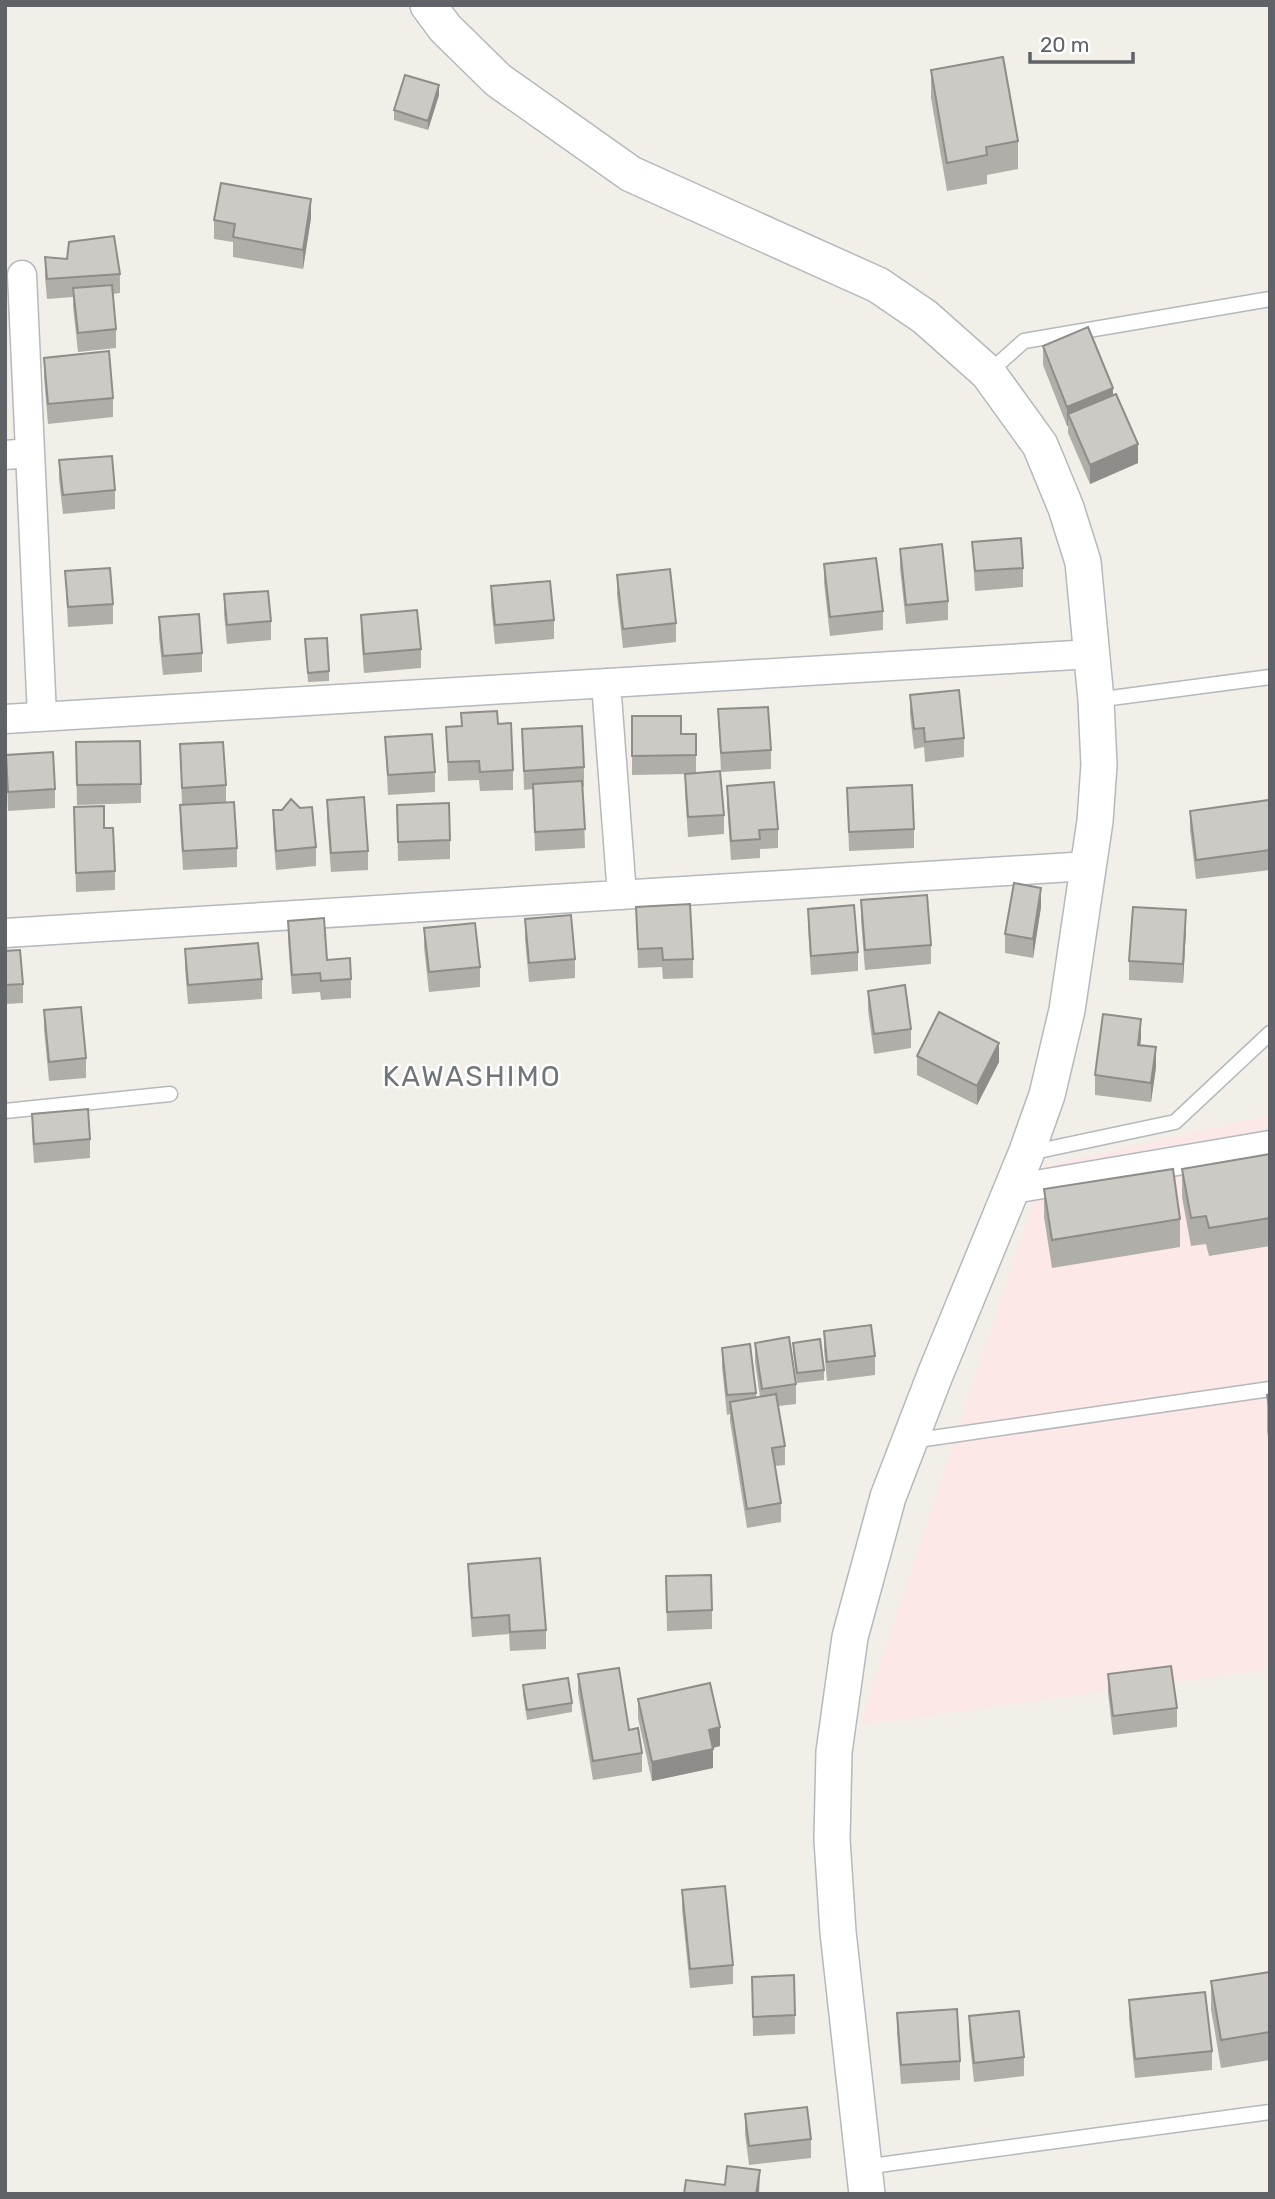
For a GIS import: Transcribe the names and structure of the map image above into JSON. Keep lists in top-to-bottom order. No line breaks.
{"districts":["KAWASHIMO"],"scale_bar":"20 m"}
